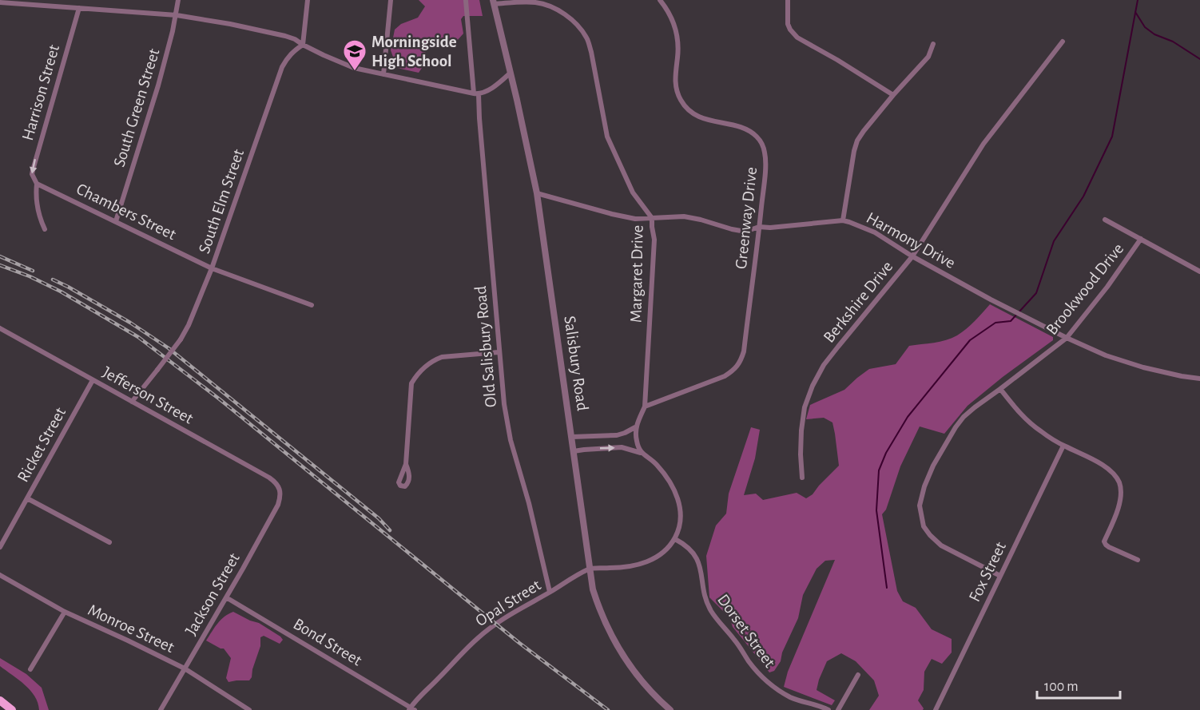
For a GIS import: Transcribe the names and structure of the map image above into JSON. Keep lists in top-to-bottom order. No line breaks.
{"streets":{"street":["Harrison Street","South Green Street","South Elm Street","Chambers Street","Greenway Drive","Harmony Drive","Margaret Drive","Brookwood Drive","Berkshire Drive","Old Salisbury Road","Salisbury Road","Jefferson Street","Ricket Street","Fox Street","Jackson Street","Opal Street","Monroe Street","Dorset Street","Bond Street"]},"crossings":[["Harrison Street","Chambers Street"],["South Green Street","Chambers Street"],["South Elm Street","Chambers Street"],["South Elm Street","Jefferson Street"],["Greenway Drive","Harmony Drive"],["Greenway Drive","Margaret Drive"],["Harmony Drive","Margaret Drive"],["Harmony Drive","Brookwood Drive"],["Harmony Drive","Berkshire Drive"],["Harmony Drive","Salisbury Road"],["Margaret Drive","Salisbury Road"],["Brookwood Drive","Fox Street"],["Old Salisbury Road","Opal Street"],["Salisbury Road","Opal Street"],["Salisbury Road","Dorset Street"],["Jefferson Street","Ricket Street"],["Jefferson Street","Jackson Street"],["Jackson Street","Monroe Street"],["Jackson Street","Bond Street"],["Opal Street","Dorset Street"],["Opal Street","Bond Street"]],"one_way":["Harrison Street"],"places":{"school or university":["Morningside High School"]},"scale_bar":"100 m"}
